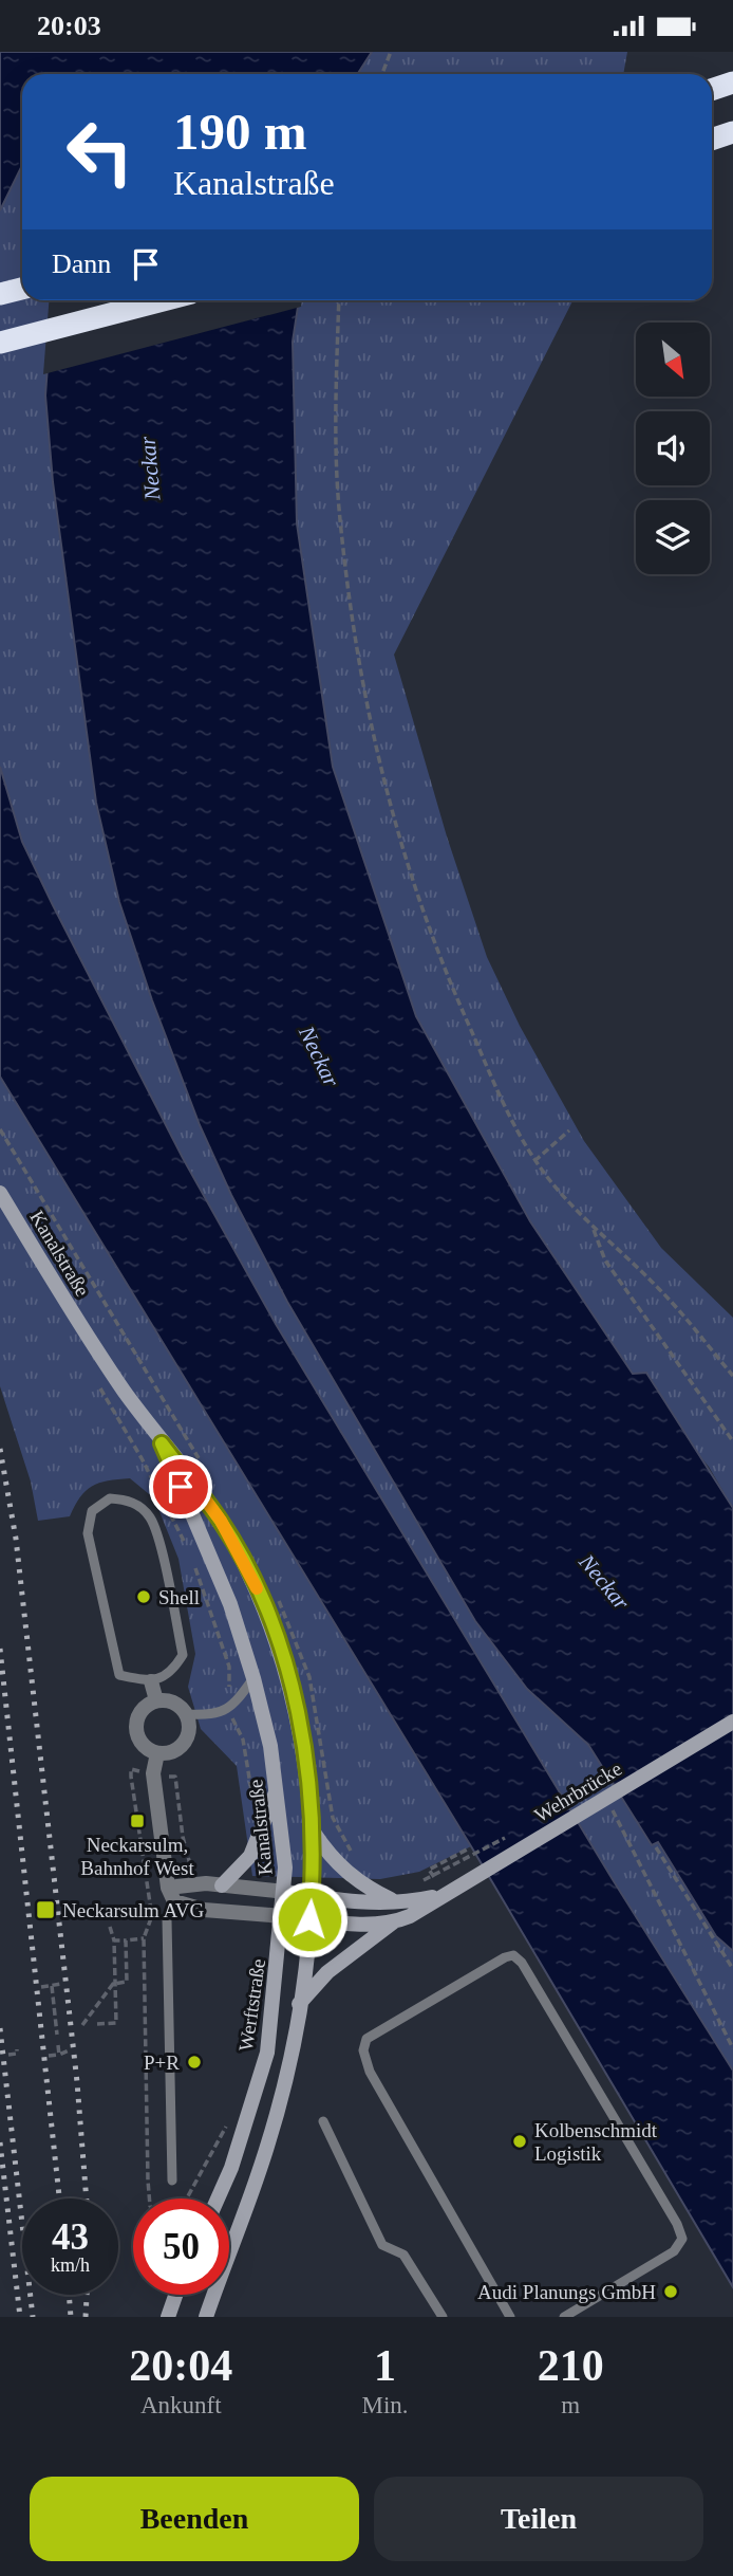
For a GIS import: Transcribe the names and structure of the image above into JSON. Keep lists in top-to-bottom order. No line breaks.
{"streets":{"main road":["Kanalstraße","Wehrbrücke","Werftstraße"]},"crossings":[["Kanalstraße","Werftstraße"]],"water":["Neckar"],"places":{"other":["Shell","P+R","Kolbenschmidt Logistik","Audi Planungs GmbH"],"transit":["Neckarsulm, Bahnhof West","Neckarsulm AVG"]},"north":"bottom right","page":{"status":"20:03","turn":["190 m","Kanalstraße"],"then":"Dann","speed":"43 km/h","limit":"50","eta":["20:04","Ankunft","1","Min.","210","m"],"buttons":["Beenden","Teilen"]}}
